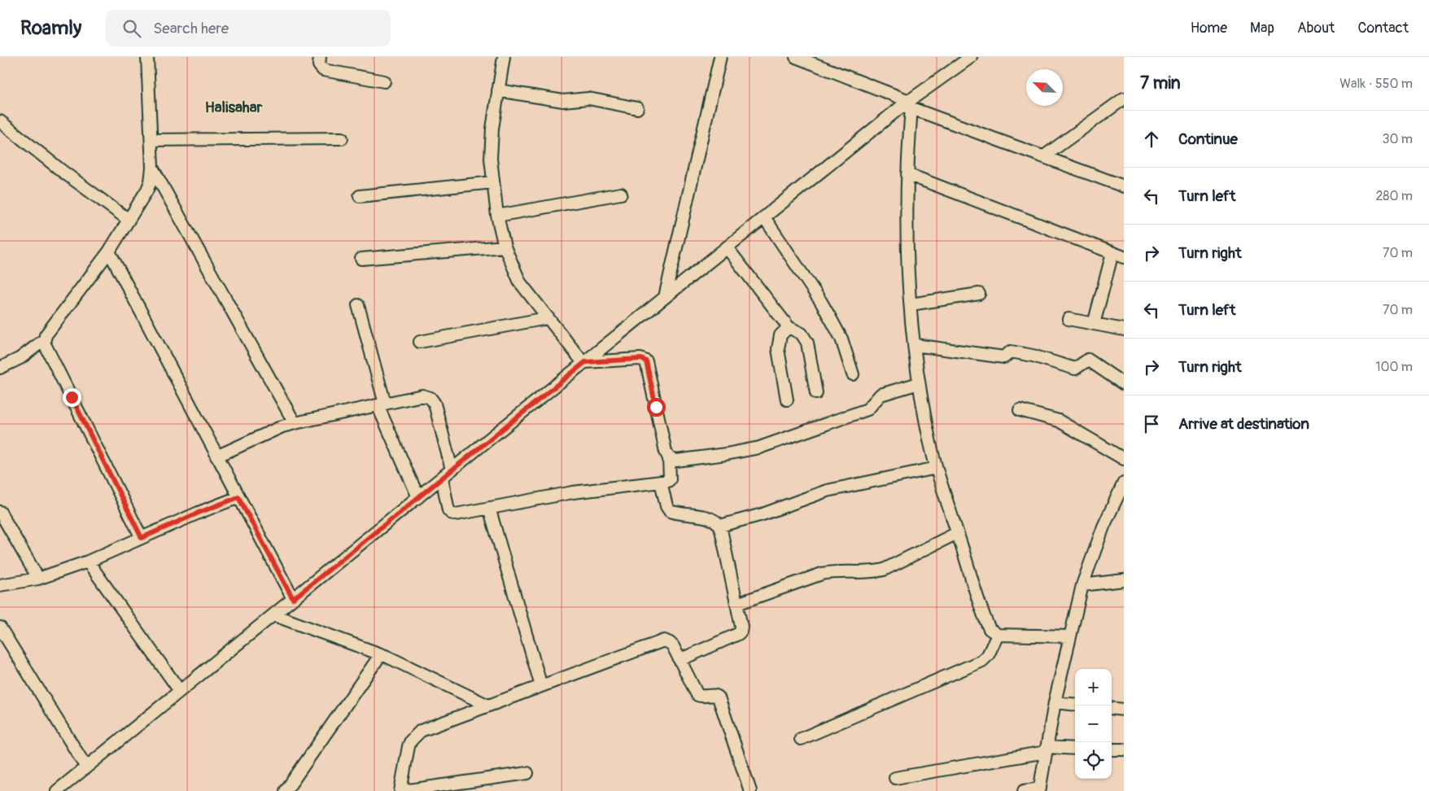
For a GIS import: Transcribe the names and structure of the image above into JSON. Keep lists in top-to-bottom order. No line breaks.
{"districts":["Halisahar"],"north":"top left","page":{"header":"Roamly","search":"Search here","nav":["Home","Map","About","Contact"],"heading":["7 min","Walk · 550 m"],"list":[["Continue","30 m"],["Turn left","280 m"],["Turn right","70 m"],["Turn left","70 m"],["Turn right","100 m"],"Arrive at destination"],"map_buttons":["+","−"]}}
